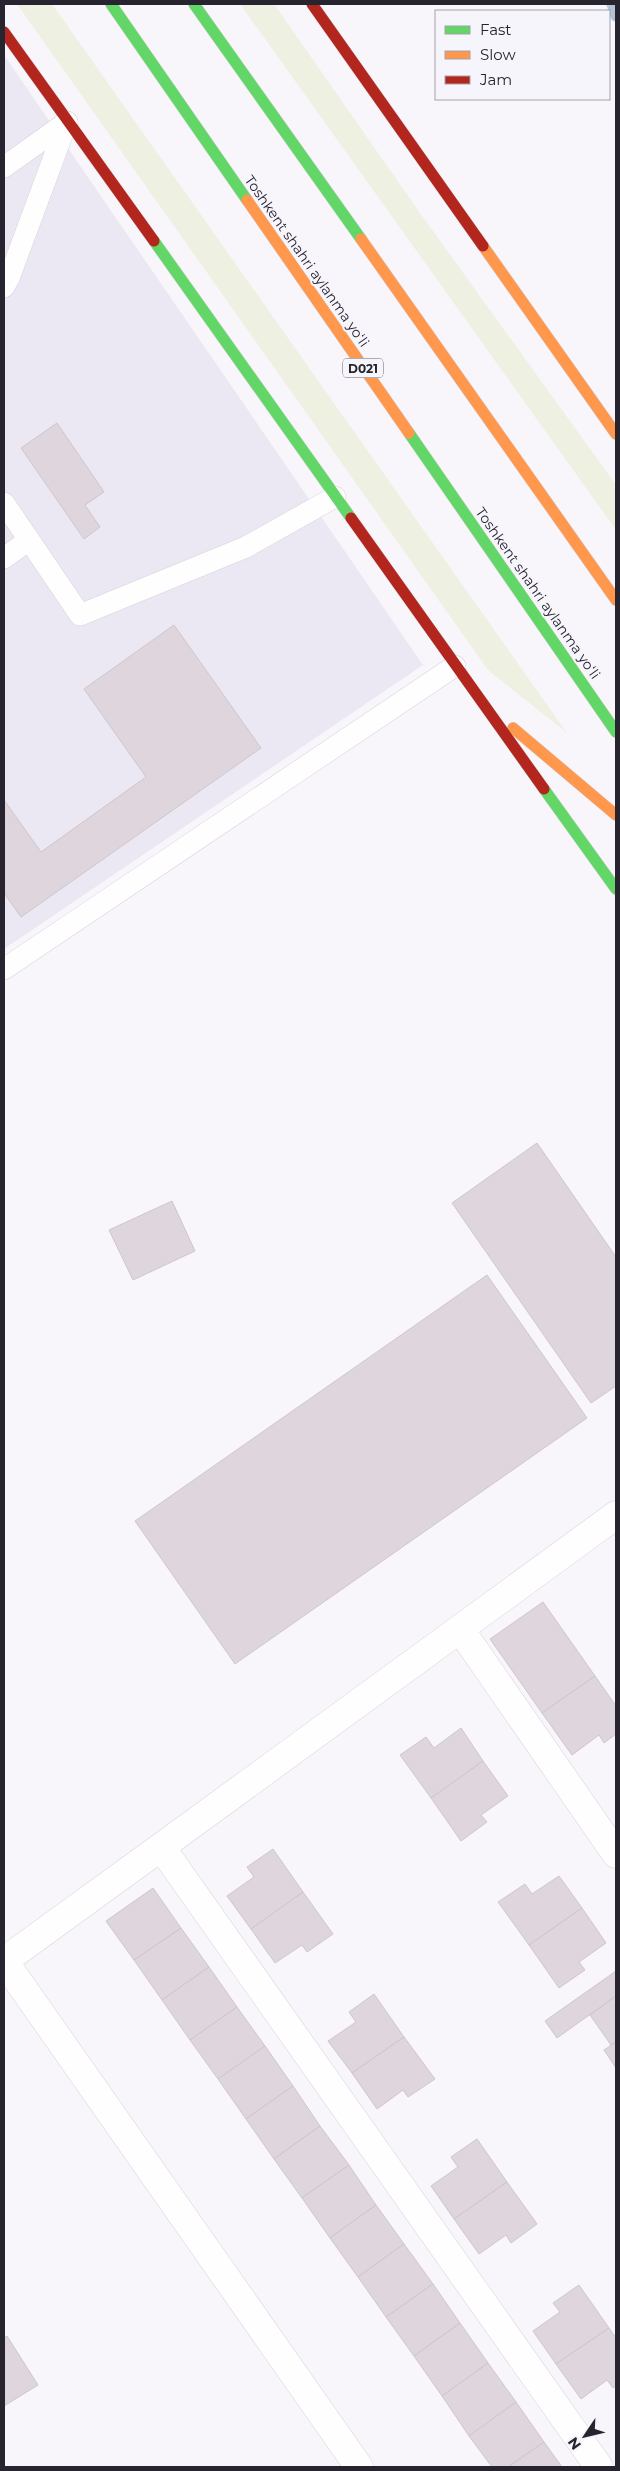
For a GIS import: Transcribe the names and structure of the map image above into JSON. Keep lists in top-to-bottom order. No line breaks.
{"streets":{"highway":["Toshkent shahri aylanma yoʻli","D021"]},"legend":["Fast","Slow","Jam"],"north":"bottom left"}
